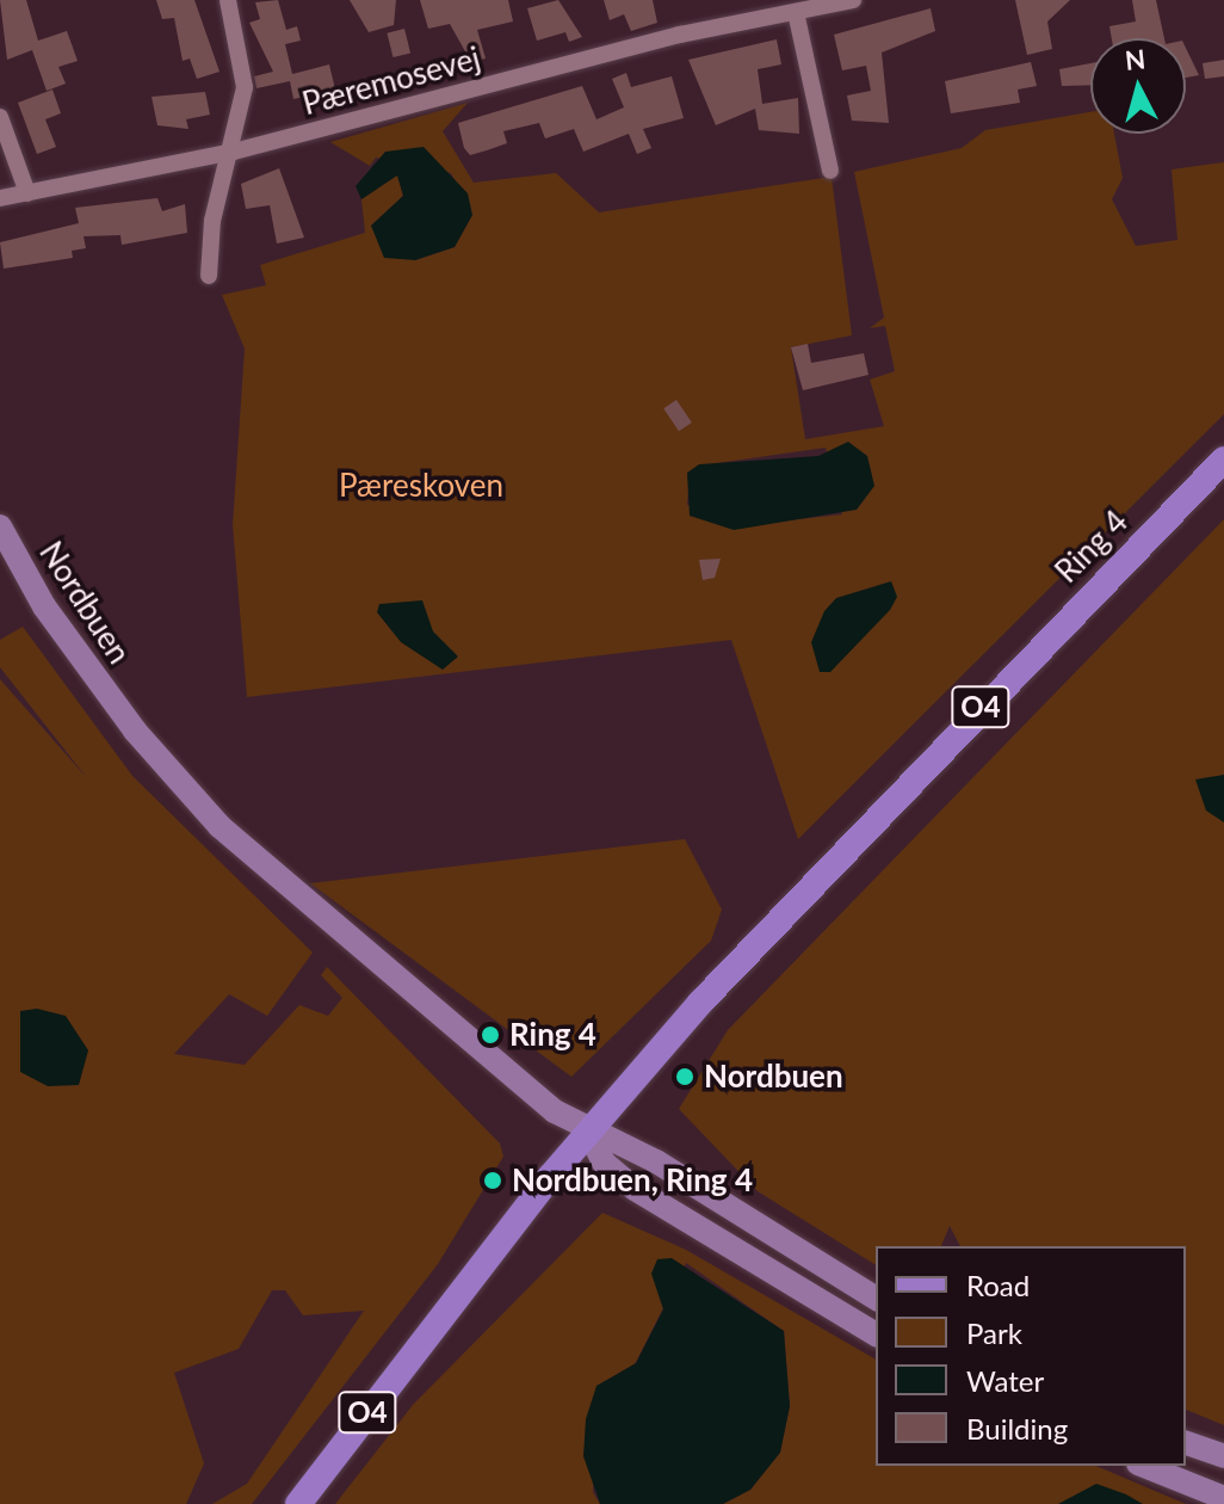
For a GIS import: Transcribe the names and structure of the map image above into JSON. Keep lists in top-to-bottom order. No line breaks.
{"streets":{"main road":["Ring 4","O4"],"street":["Pæremosevej","Nordbuen"]},"crossings":[["Ring 4","Nordbuen"]],"parks":["Pæreskoven"],"places":["Ring 4","Nordbuen","Nordbuen, Ring 4"],"legend":["Road","Park","Water","Building"],"north":"top"}
